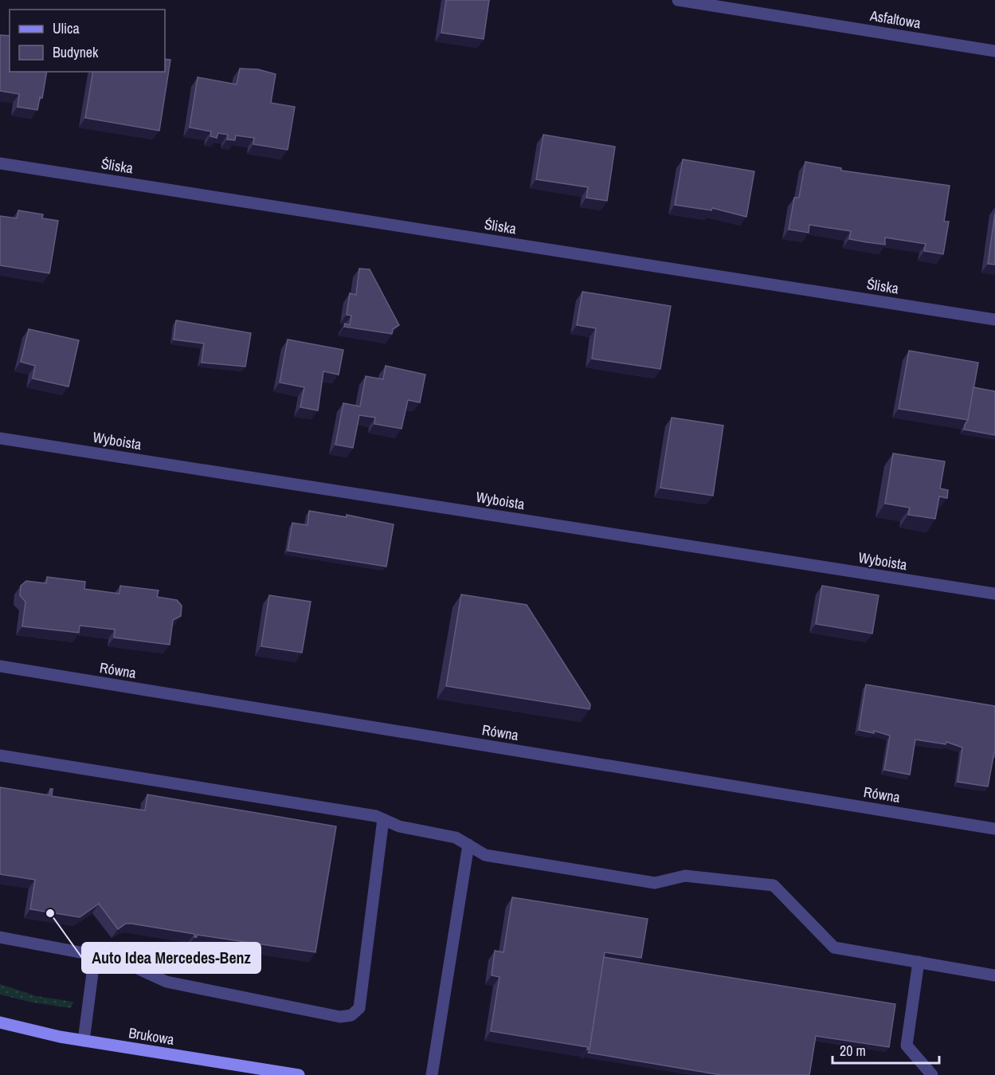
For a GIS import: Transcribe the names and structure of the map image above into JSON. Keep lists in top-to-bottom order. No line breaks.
{"streets":{"street":["Asfaltowa","Śliska","Wyboista","Równa","Brukowa"]},"places":["Auto Idea Mercedes-Benz"],"legend":["Ulica","Budynek"],"scale_bar":"20 m"}
